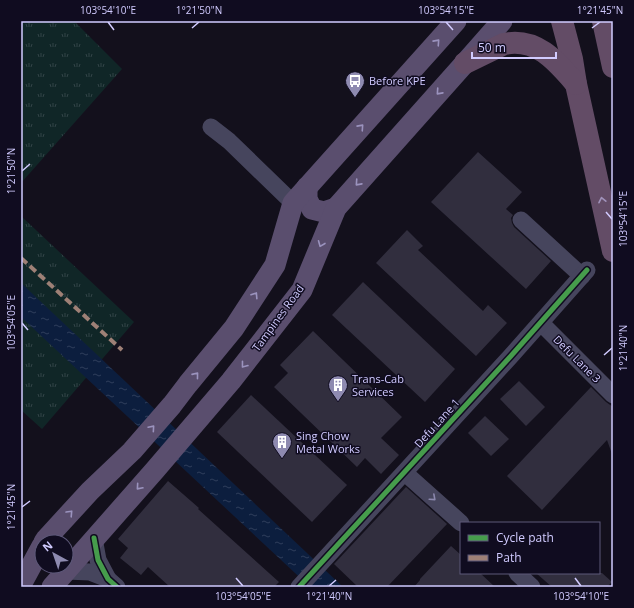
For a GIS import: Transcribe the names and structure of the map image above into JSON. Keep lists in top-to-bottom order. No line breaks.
{"streets":{"main road":["Tampines Road"],"street":["Defu Lane 3","Defu Lane 1"]},"crossings":[["Defu Lane 3","Defu Lane 1"]],"places":{"bus stop":["Before KPE"],"building":["Trans-Cab Services","Sing Chow Metal Works"]},"legend":["Cycle path","Path"],"scale_bar":"50 m","north":"top left","coordinates":["103°54'10\"E","1°21'50\"N","103°54'15\"E","1°21'45\"N","103°54'05\"E","1°21'40\"N"]}
